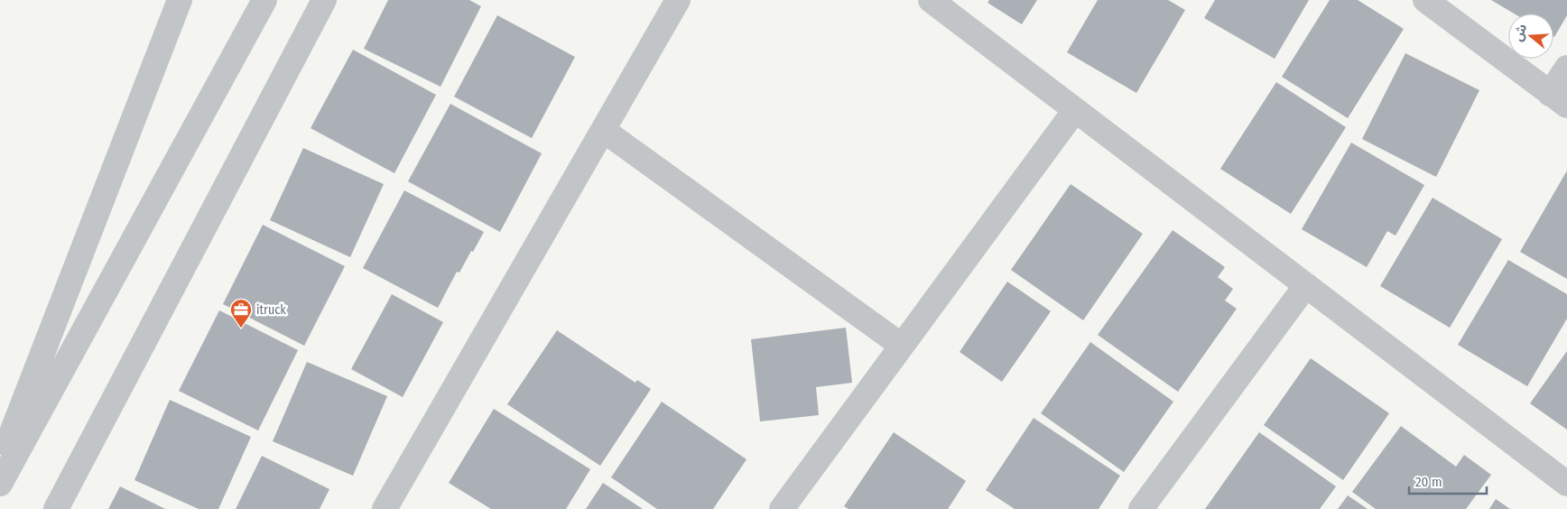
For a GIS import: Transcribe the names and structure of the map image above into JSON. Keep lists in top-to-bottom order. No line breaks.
{"places":{"office":["itruck"]},"scale_bar":"20 m","north":"left"}
